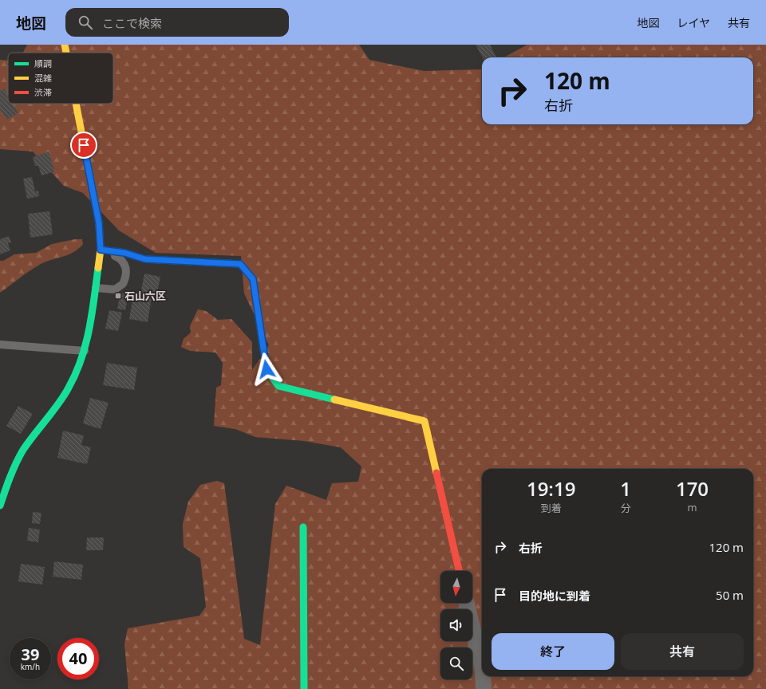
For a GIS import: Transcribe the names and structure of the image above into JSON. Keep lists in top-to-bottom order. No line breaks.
{"places":{"transit":["石山六区"]},"legend":["順調","混雑","渋滞"],"north":"bottom","page":{"header":"地図","search":"ここで検索","nav":["地図","レイヤ","共有"],"turn":["120 m","右折"],"eta":["19:19","到着","1","分","170","m"],"list":[{"name":"右折","value":"120 m"},{"name":"目的地に到着","value":"50 m"}],"buttons":["終了","共有"],"speed":"39 km/h","limit":"40"}}
